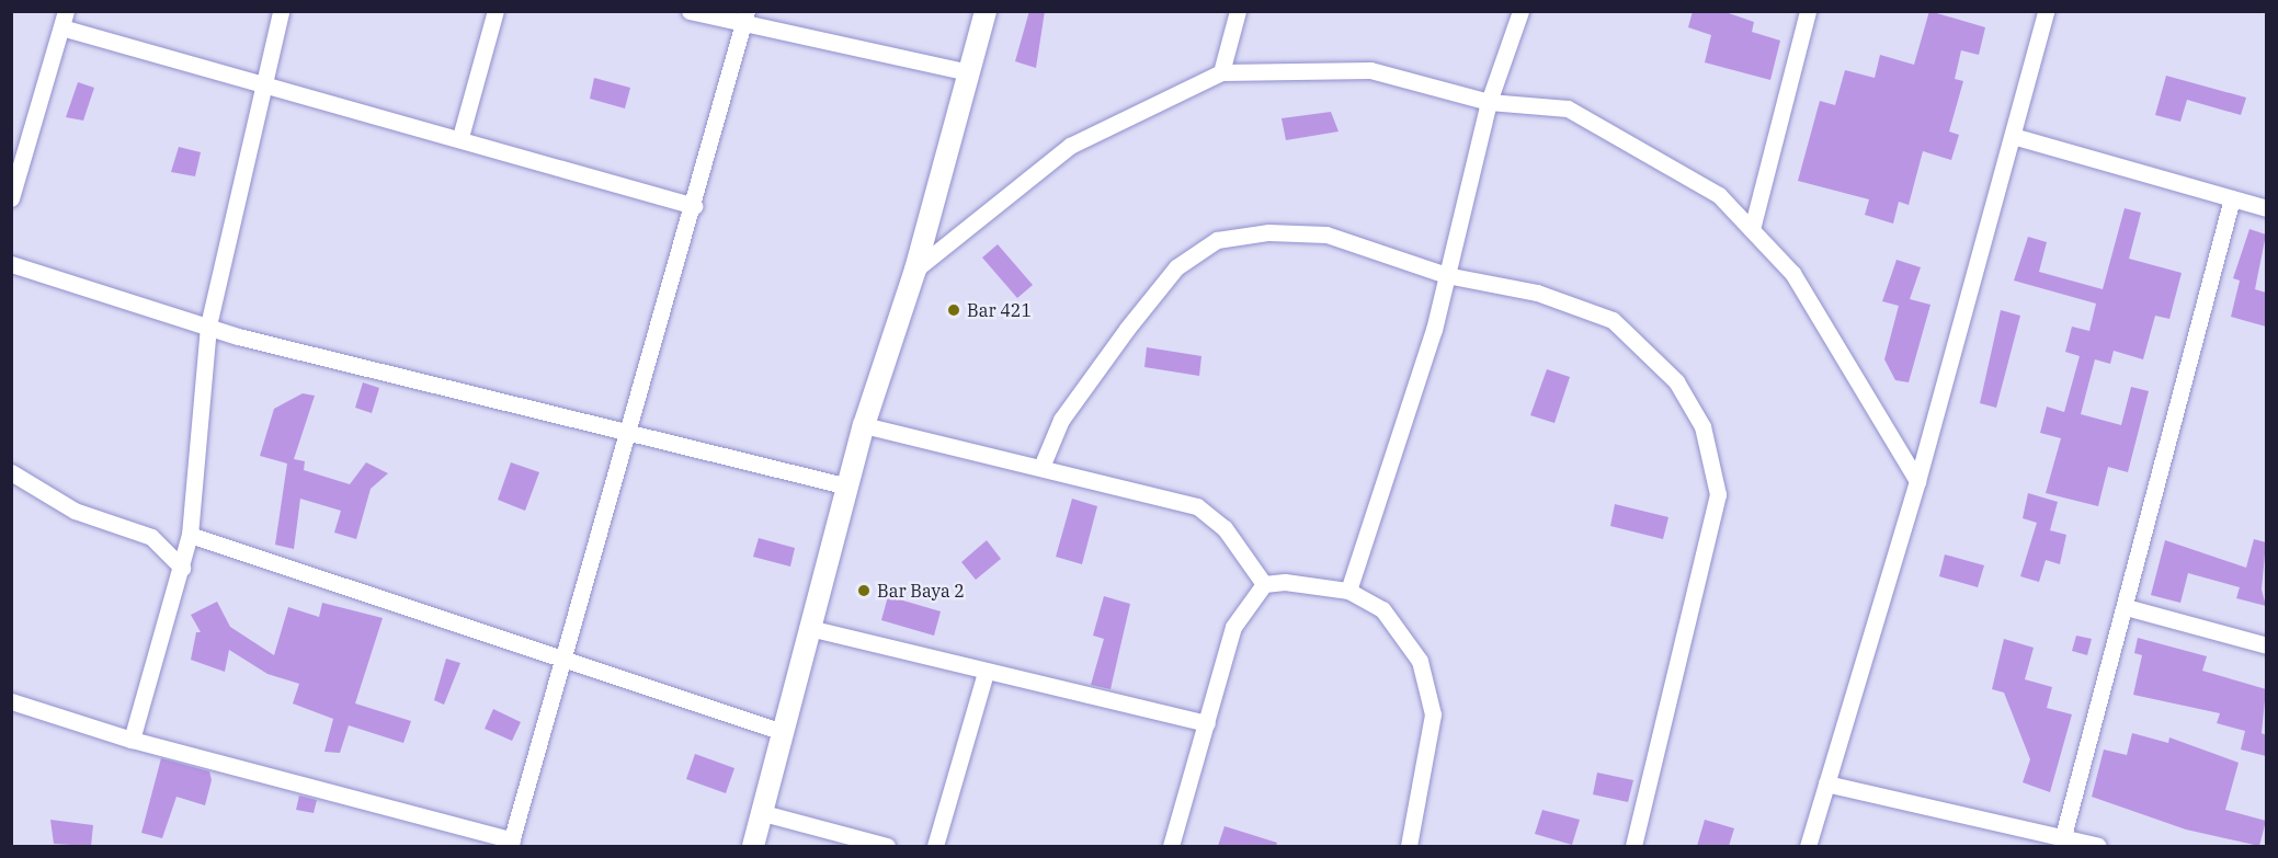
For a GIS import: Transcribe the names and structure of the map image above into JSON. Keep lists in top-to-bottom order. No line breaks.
{"places":["Bar 421","Bar Baya 2"]}
